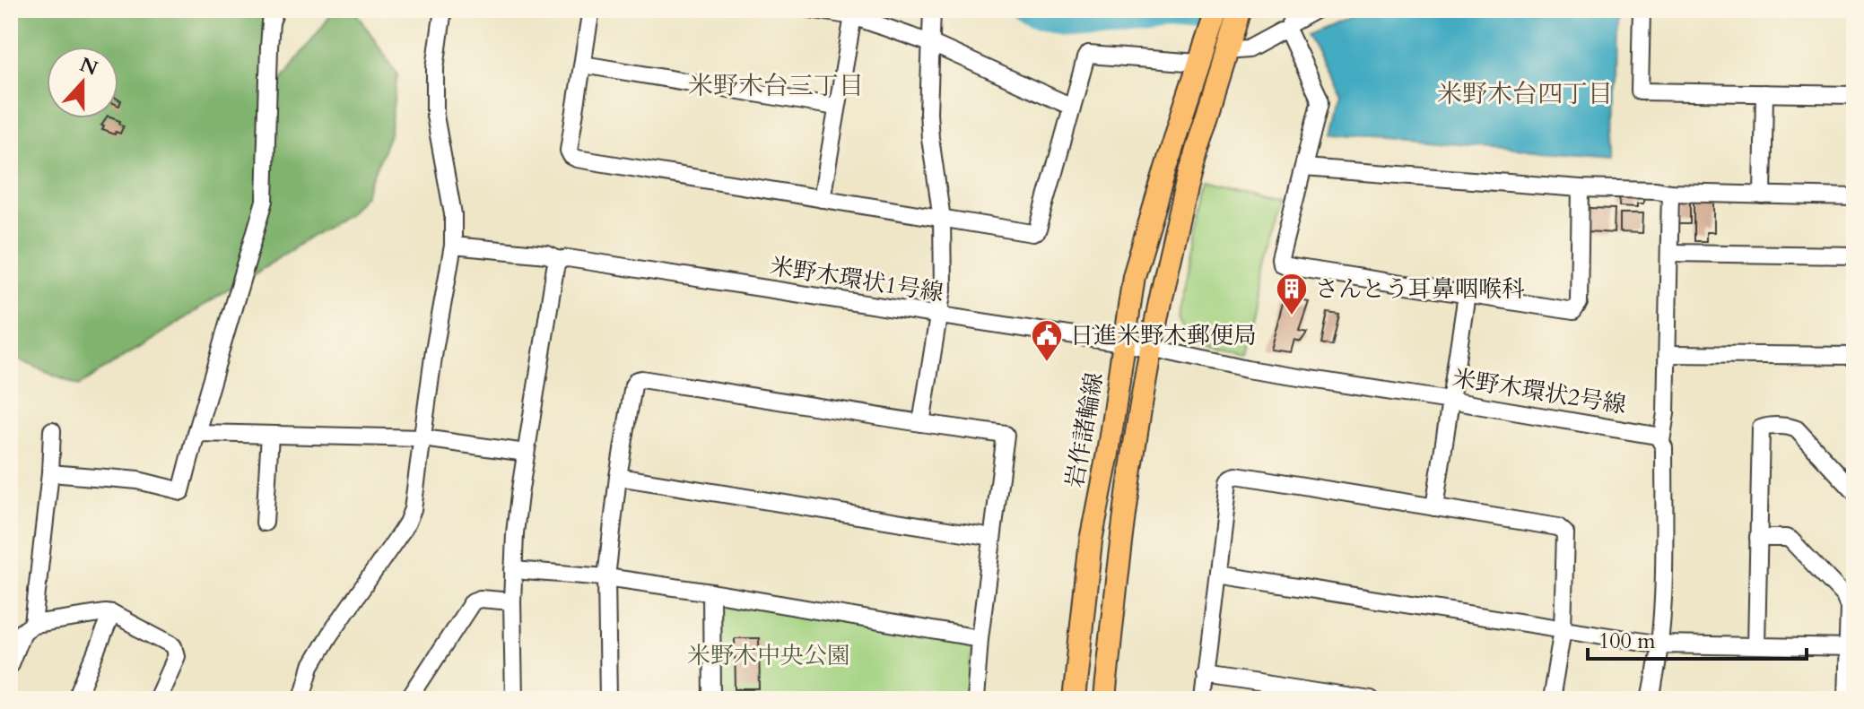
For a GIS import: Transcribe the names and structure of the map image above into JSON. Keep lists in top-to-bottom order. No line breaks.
{"streets":{"main road":["岩作諸輪線"],"street":["米野木環状1号線","米野木環状2号線"]},"crossings":[["米野木環状1号線","米野木環状2号線"],["米野木環状1号線","岩作諸輪線"]],"districts":["米野木台三丁目","米野木台四丁目"],"parks":["米野木中央公園"],"places":{"building":["さんとう耳鼻咽喉科"],"public building":["日進米野木郵便局"]},"scale_bar":"100 m","north":"top"}
